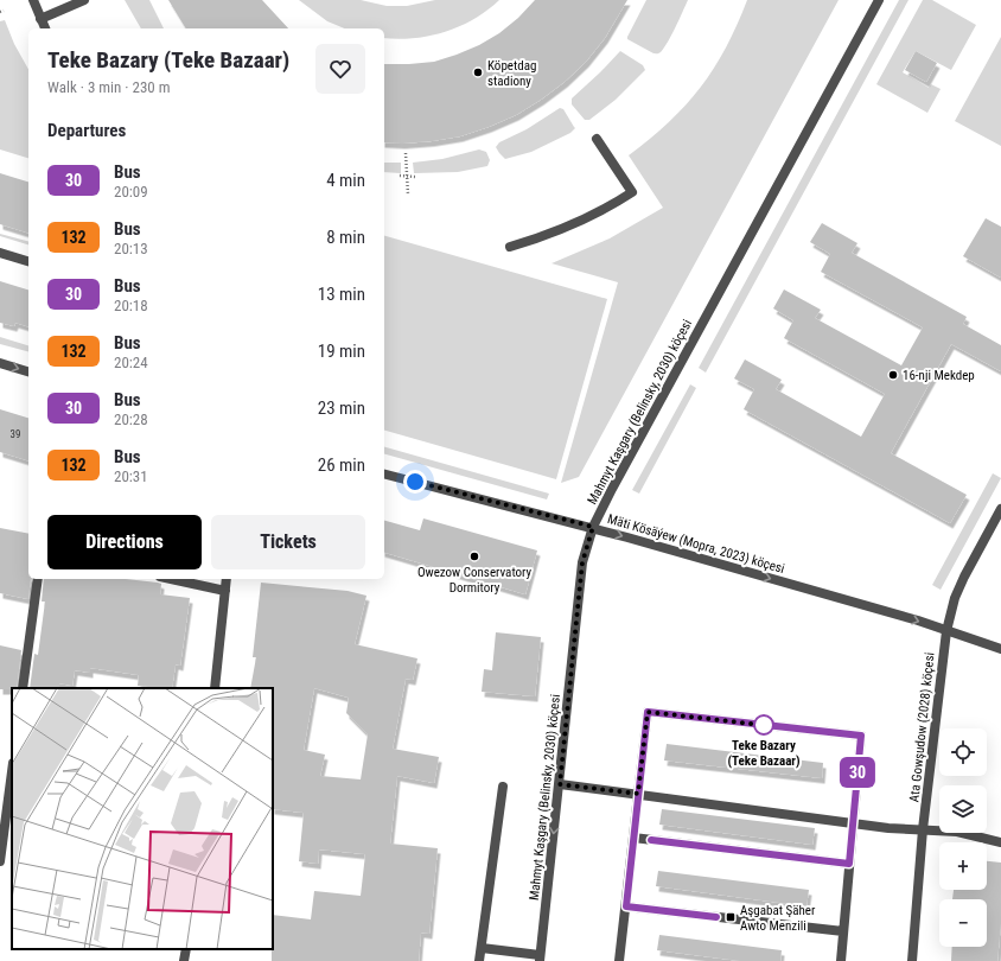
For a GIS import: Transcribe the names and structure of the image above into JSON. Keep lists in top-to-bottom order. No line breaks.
{"streets":{"street":["Mahmyt Kaşgary (Belinsky, 2030) köçesi","Mäti Kösäýew (Mopra, 2023) köçesi","Ata Gowşudow (2028) köçesi"]},"crossings":[["Mahmyt Kaşgary (Belinsky, 2030) köçesi","Mäti Kösäýew (Mopra, 2023) köçesi"],["Mäti Kösäýew (Mopra, 2023) köçesi","Ata Gowşudow (2028) köçesi"]],"one_way":["Mäti Kösäýew (Mopra, 2023) köçesi"],"places":{"other":["Köpetdag stadiony","16-nji Mekdep","Owezow Conservatory Dormitory","Teke Bazary (Teke Bazaar)"],"transit":["Aşgabat Şäher Awto Menzili"]},"lines":["bus line 30"],"house_numbers":["39"],"page":{"on_map":"30","heading":[["Teke Bazary (Teke Bazaar)","Walk · 3 min · 230 m"],"Departures"],"list":[{"mark":"30","name":"Bus","note":"20:09","value":"4 min"},{"mark":"132","name":"Bus","note":"20:13","value":"8 min"},{"mark":"30","name":"Bus","note":"20:18","value":"13 min"},{"mark":"132","name":"Bus","note":"20:24","value":"19 min"},{"mark":"30","name":"Bus","note":"20:28","value":"23 min"},{"mark":"132","name":"Bus","note":"20:31","value":"26 min"}],"buttons":["Directions","Tickets"],"map_buttons":["+","−"]}}
